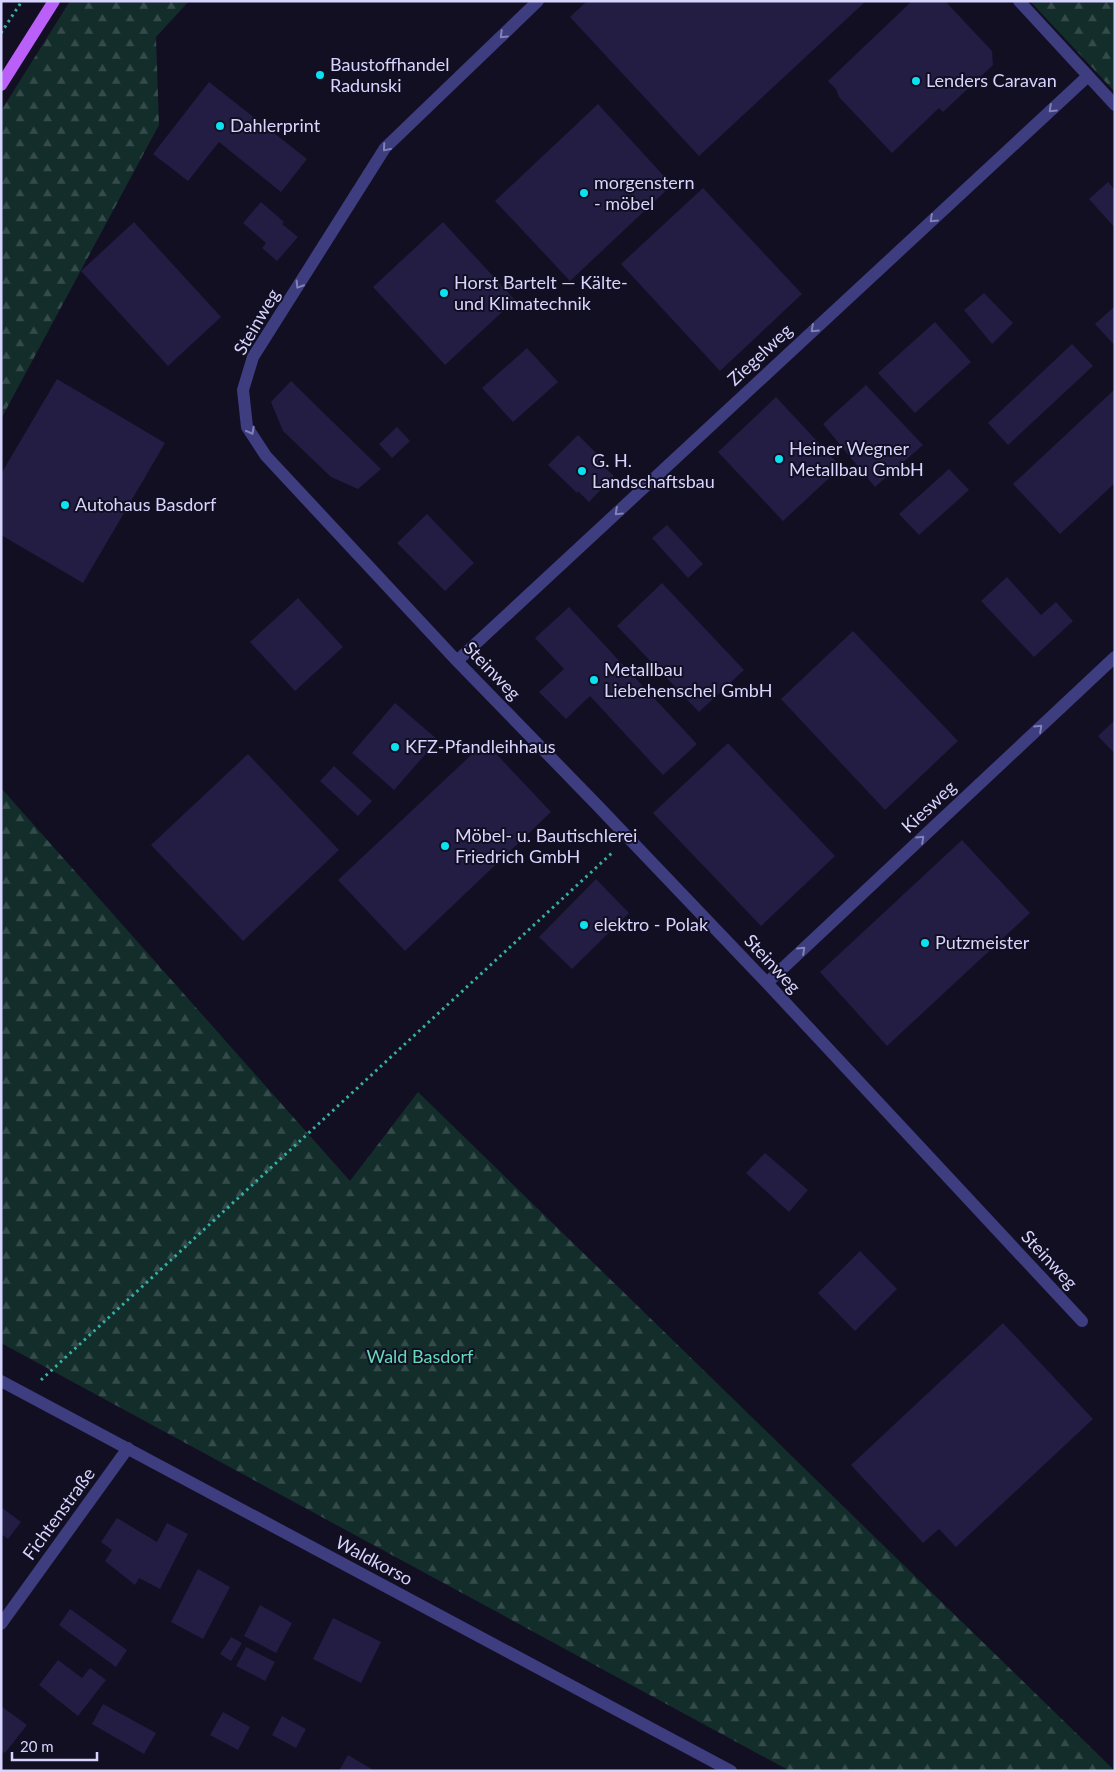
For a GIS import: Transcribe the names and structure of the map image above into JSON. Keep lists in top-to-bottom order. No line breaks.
{"streets":{"street":["Steinweg","Ziegelweg","Kiesweg","Fichtenstraße","Waldkorso"]},"crossings":[["Steinweg","Ziegelweg"],["Steinweg","Kiesweg"],["Fichtenstraße","Waldkorso"]],"one_way":["Ziegelweg","Kiesweg"],"parks":["Wald Basdorf"],"places":["Baustoffhandel Radunski","Lenders Caravan","Dahlerprint","morgenstern - möbel","Horst Bartelt — Kälte- und Klimatechnik","Heiner Wegner Metallbau GmbH","G. H. Landschaftsbau","Autohaus Basdorf","Metallbau Liebehenschel GmbH","KFZ-Pfandleihhaus","Möbel- u. Bautischlerei Friedrich GmbH","elektro - Polak","Putzmeister"],"scale_bar":"20 m"}
